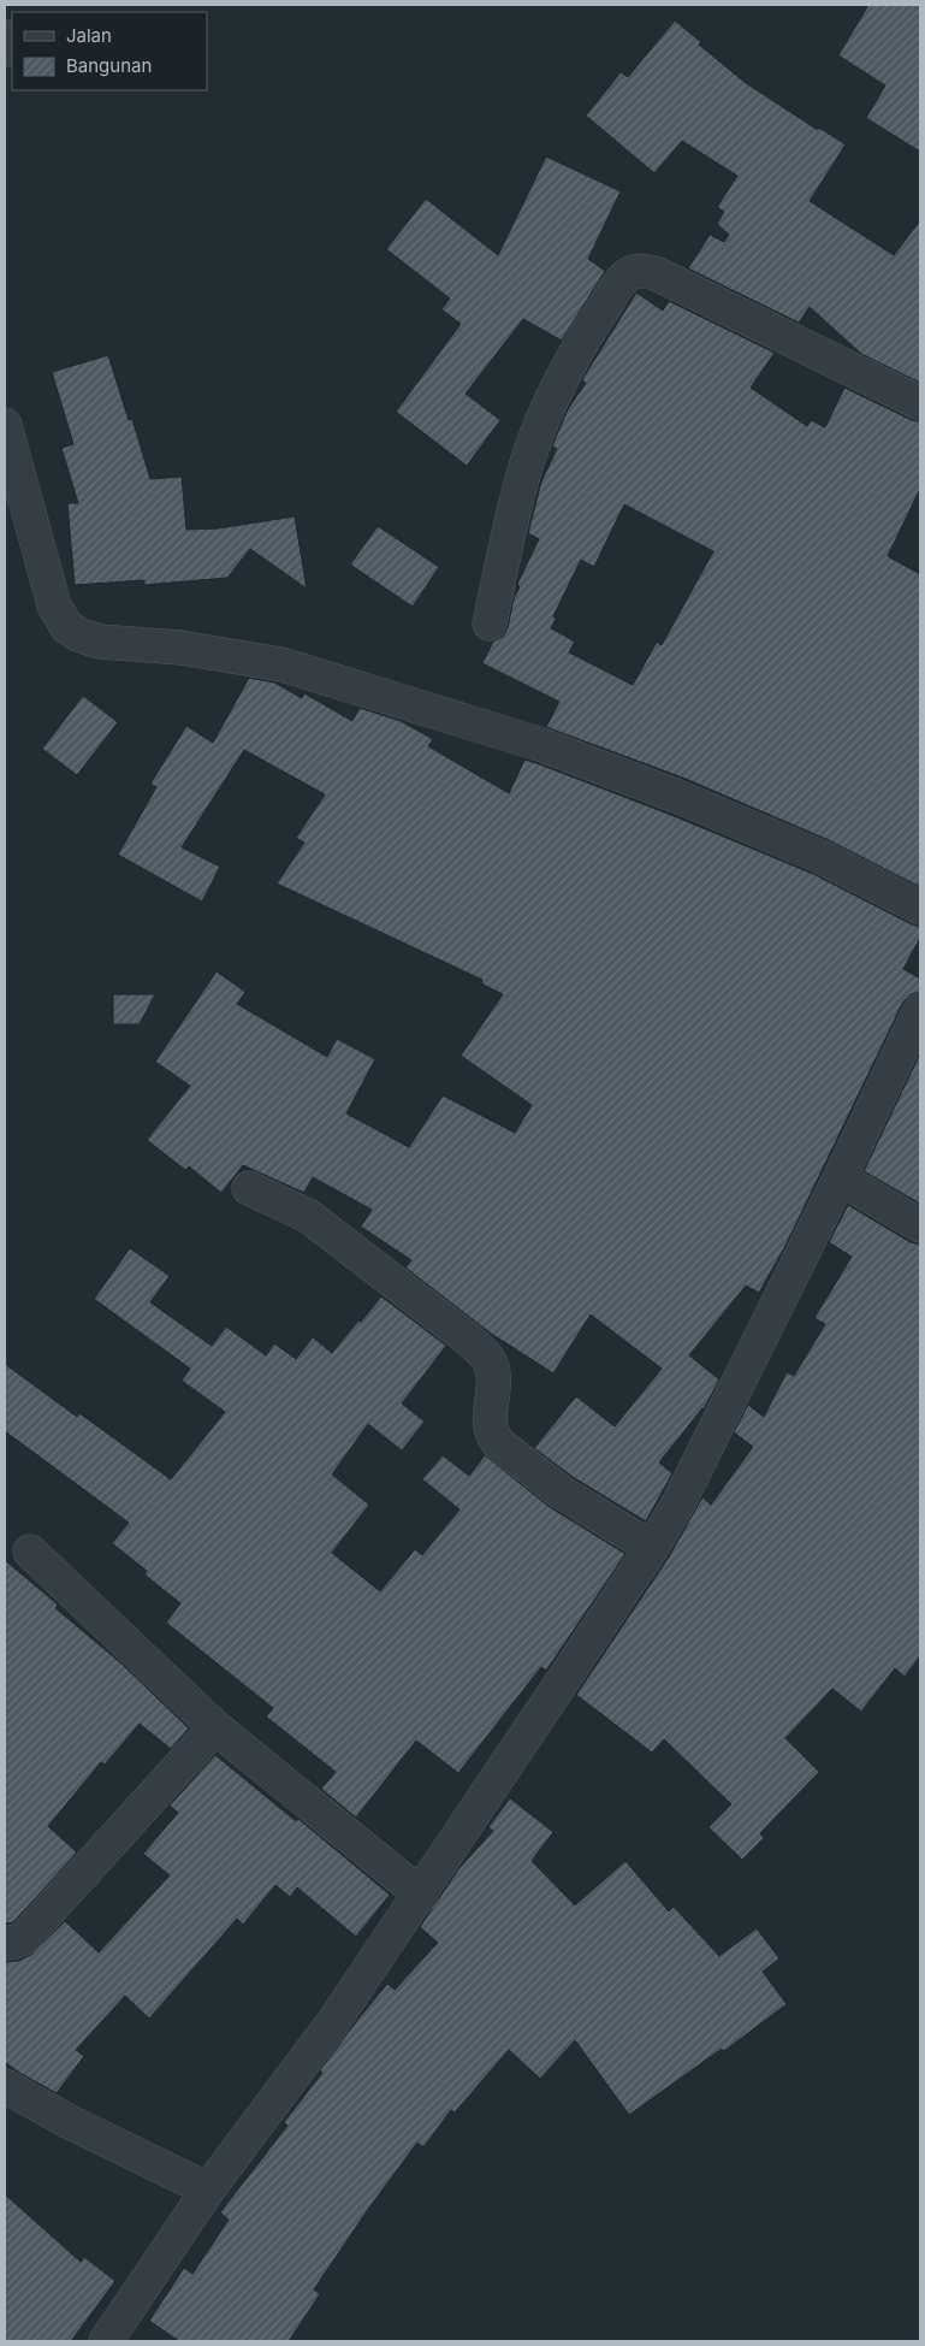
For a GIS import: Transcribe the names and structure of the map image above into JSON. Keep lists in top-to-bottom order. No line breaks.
{"legend":["Jalan","Bangunan"]}
